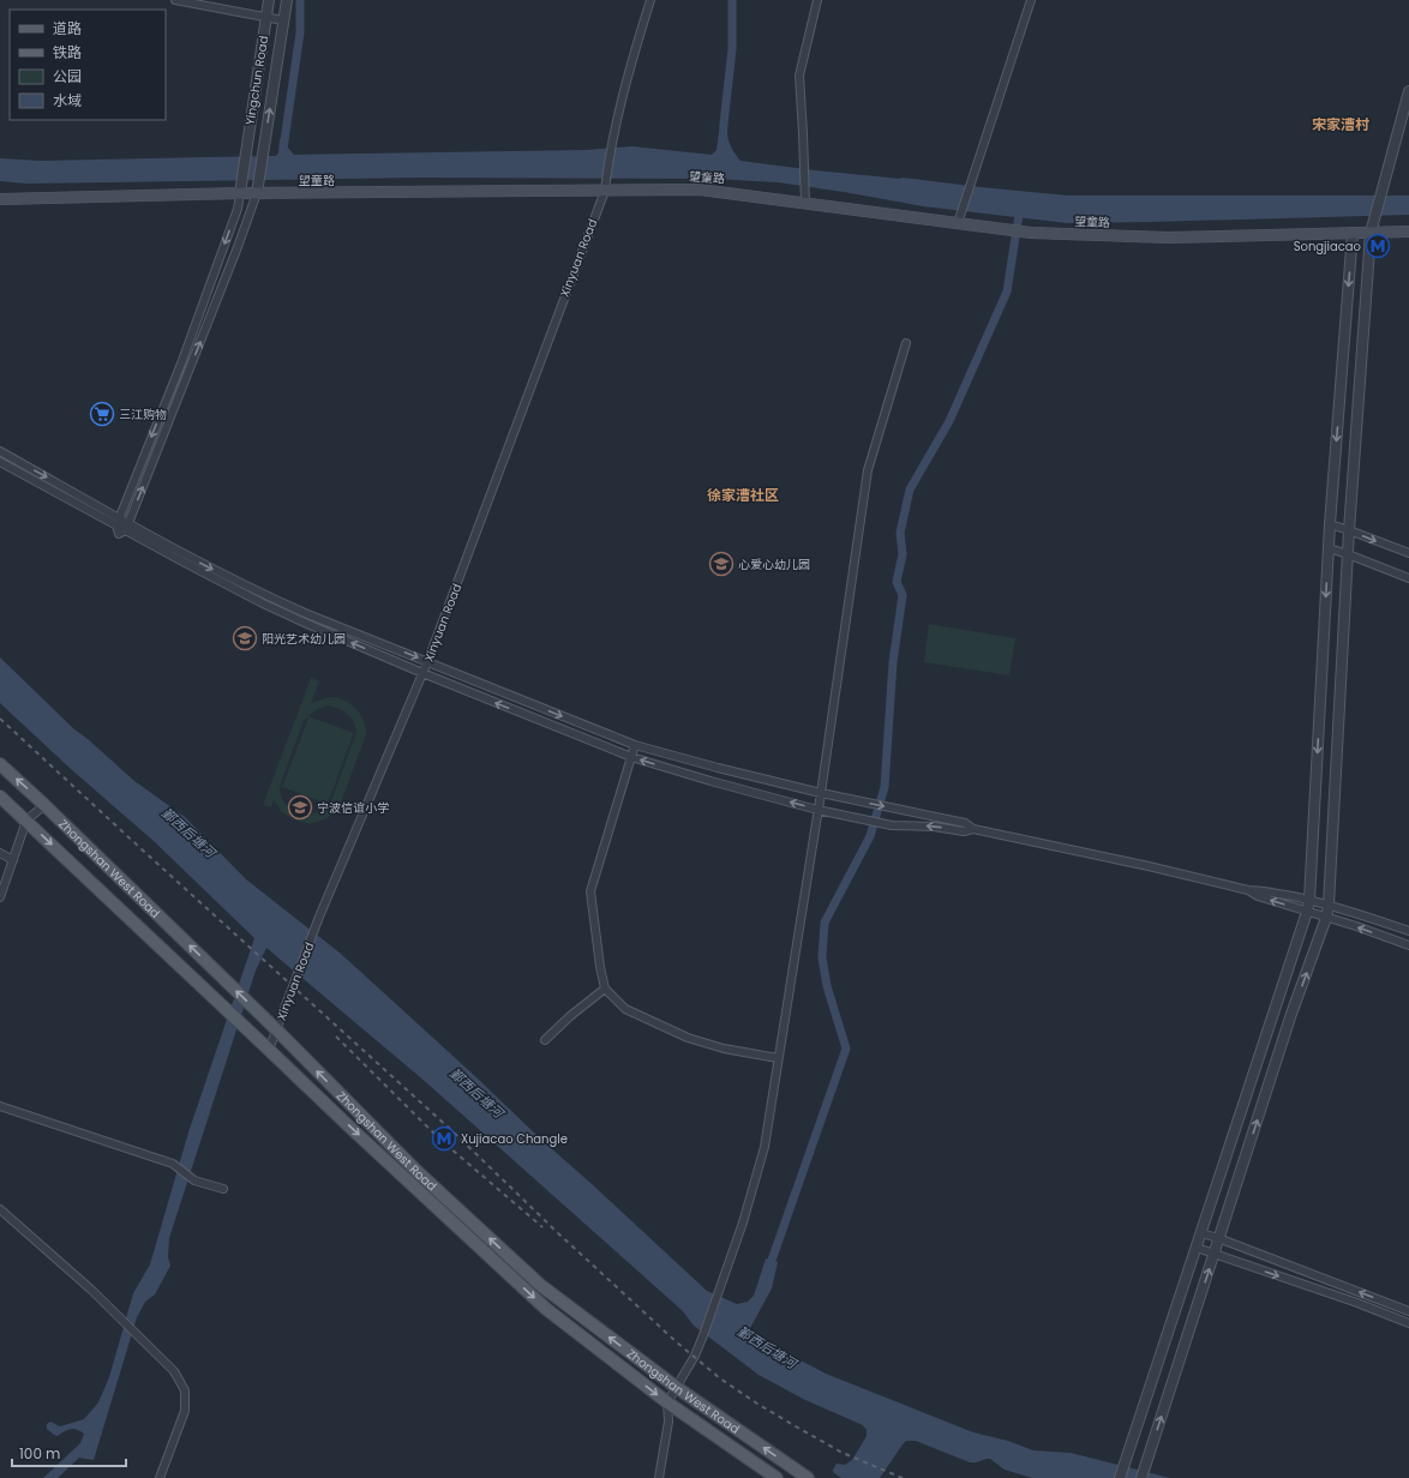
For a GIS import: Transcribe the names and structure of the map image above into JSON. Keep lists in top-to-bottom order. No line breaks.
{"streets":{"main road":["望童路","Zhongshan West Road"],"street":["Yingchun Road","Xinyuan Road"]},"crossings":[["Yingchun Road","望童路"],["望童路","Xinyuan Road"],["Xinyuan Road","Zhongshan West Road"]],"districts":["宋家漕村","徐家漕社区"],"water":["鄞西后塘河"],"places":{"metro station":["Songjiacao","Xujiacao Changle"],"supermarket":["三江购物"],"school or university":["心爱心幼儿园","阳光艺术幼儿园","宁波信谊小学"]},"legend":["道路","铁路","公园","水域"],"scale_bar":"100 m"}
